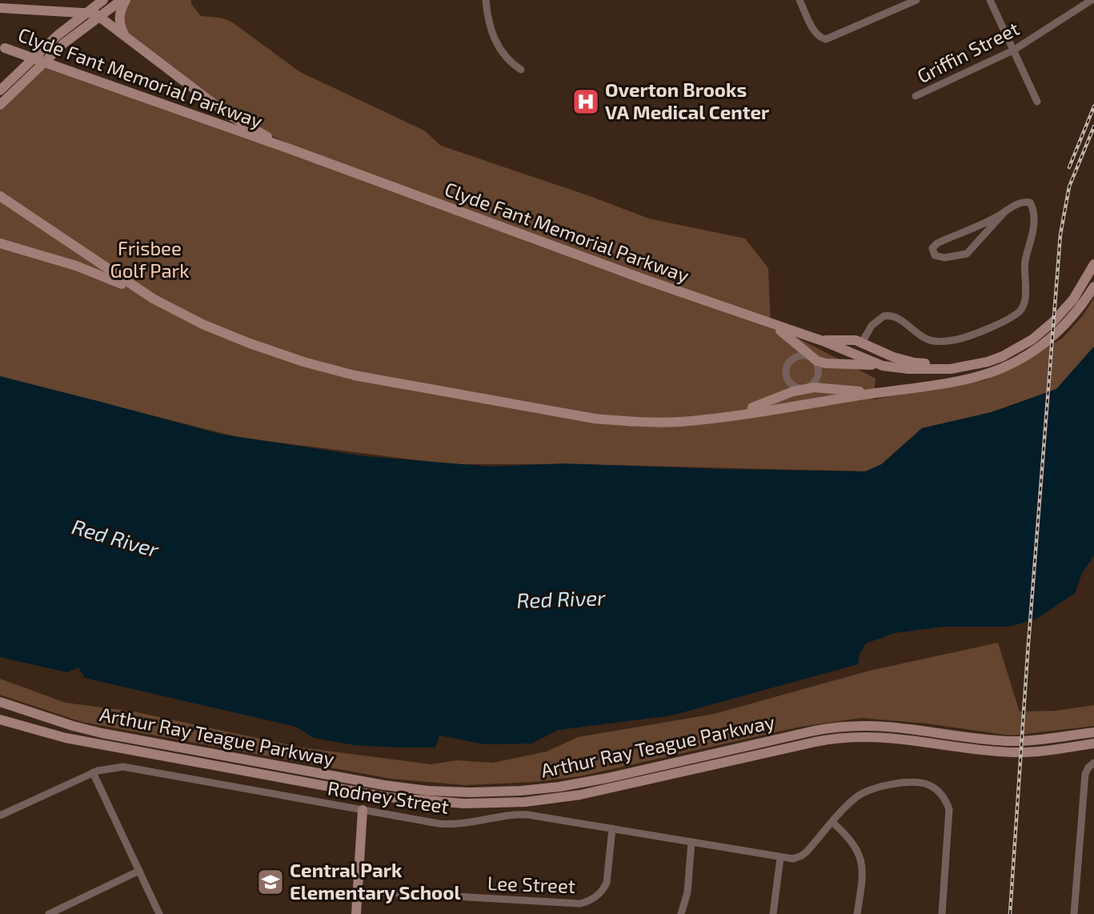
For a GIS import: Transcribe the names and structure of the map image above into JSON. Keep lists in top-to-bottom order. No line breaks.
{"streets":{"main road":["Clyde Fant Memorial Parkway","Arthur Ray Teague Parkway"],"street":["Griffin Street","Rodney Street","Lee Street"]},"crossings":[["Rodney Street","Lee Street"]],"water":["Red River"],"parks":["Frisbee Golf Park"],"places":{"hospital":["Overton Brooks VA Medical Center"],"school or university":["Central Park Elementary School"]}}
